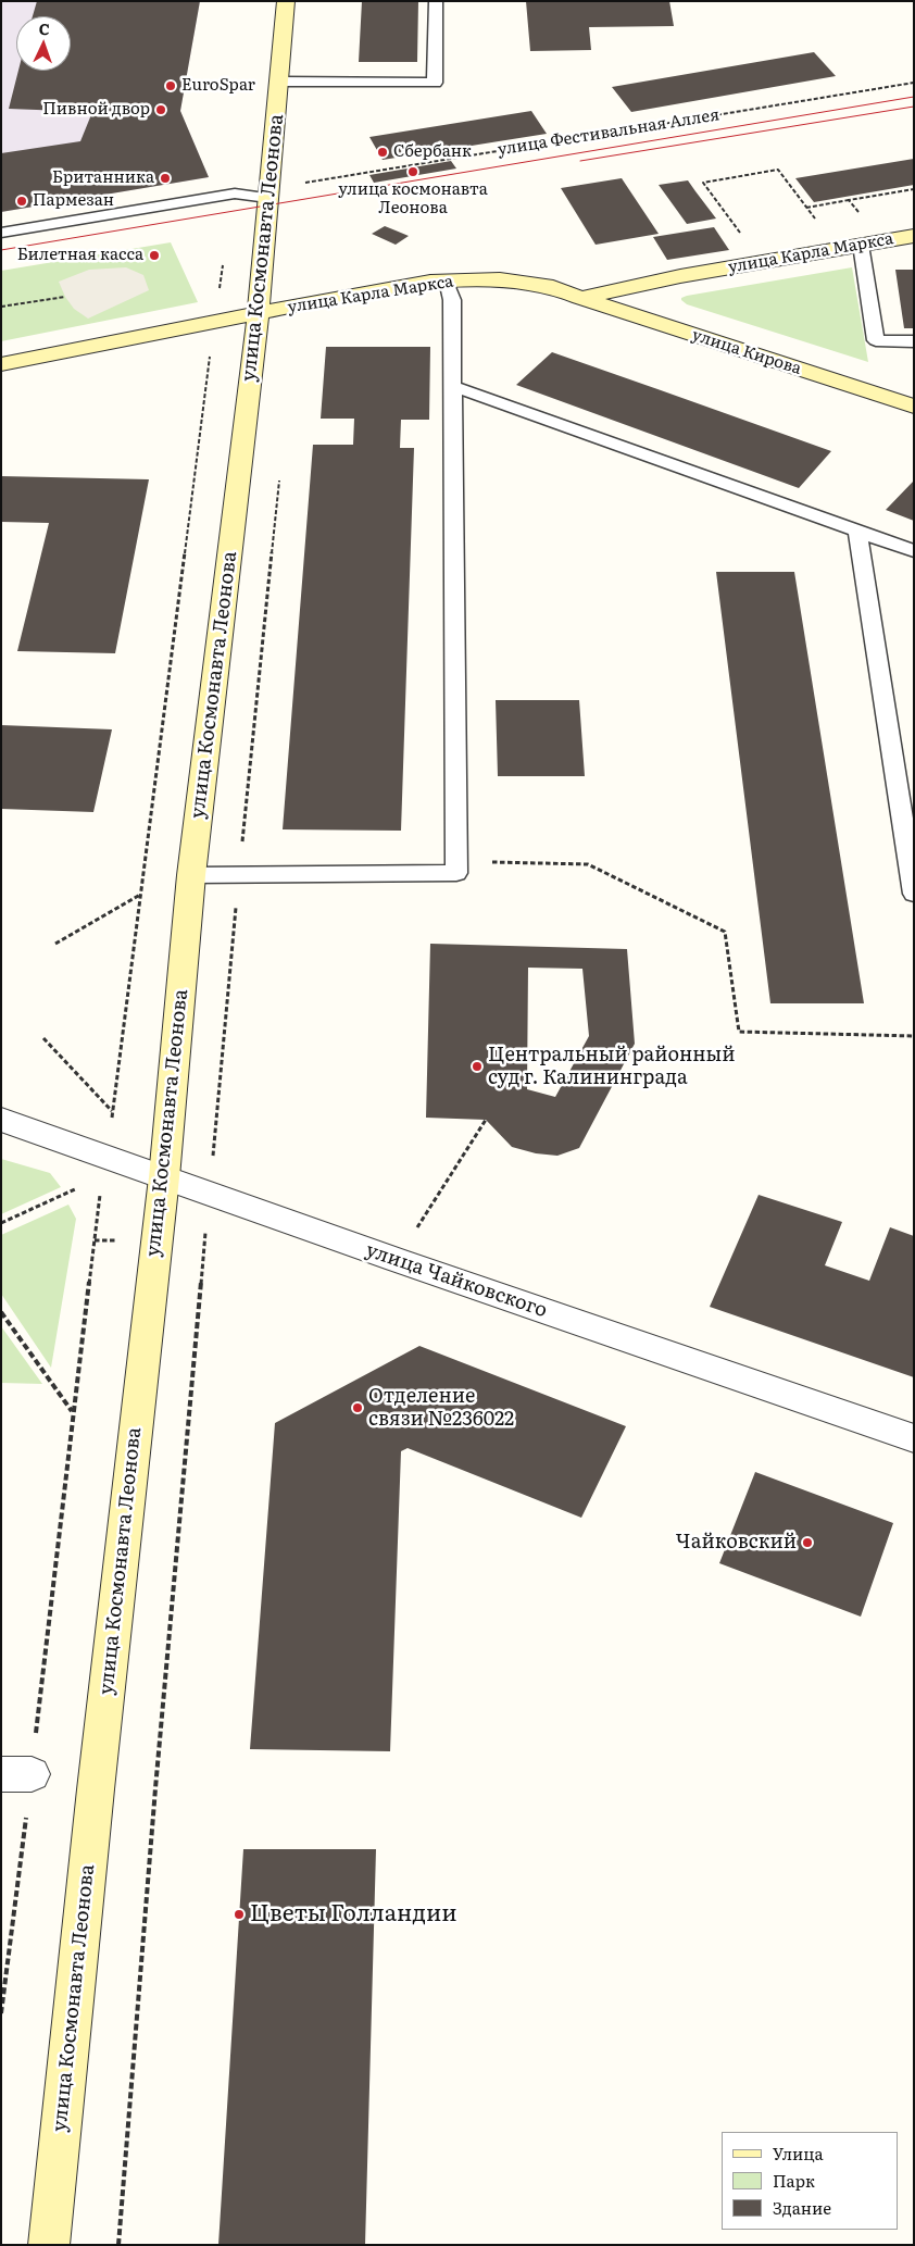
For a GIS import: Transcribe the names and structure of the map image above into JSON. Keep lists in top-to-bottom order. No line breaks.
{"streets":{"main road":["улица Космонавта Леонова","улица Карла Маркса","улица Кирова"],"street":["улица Чайковского"],"path":["улица Фестивальная Аллея"]},"crossings":[["улица Космонавта Леонова","улица Карла Маркса"],["улица Космонавта Леонова","улица Чайковского"],["улица Карла Маркса","улица Кирова"]],"places":["EuroSpar","Пивной двор","Сбербанк","улица космонавта Леонова","Британника","Пармезан","Билетная касса","Центральный районный суд г. Калининграда","Отделение связи №236022","Чайковский","Цветы Голландии"],"legend":["Улица","Парк","Здание"],"north":"top"}
